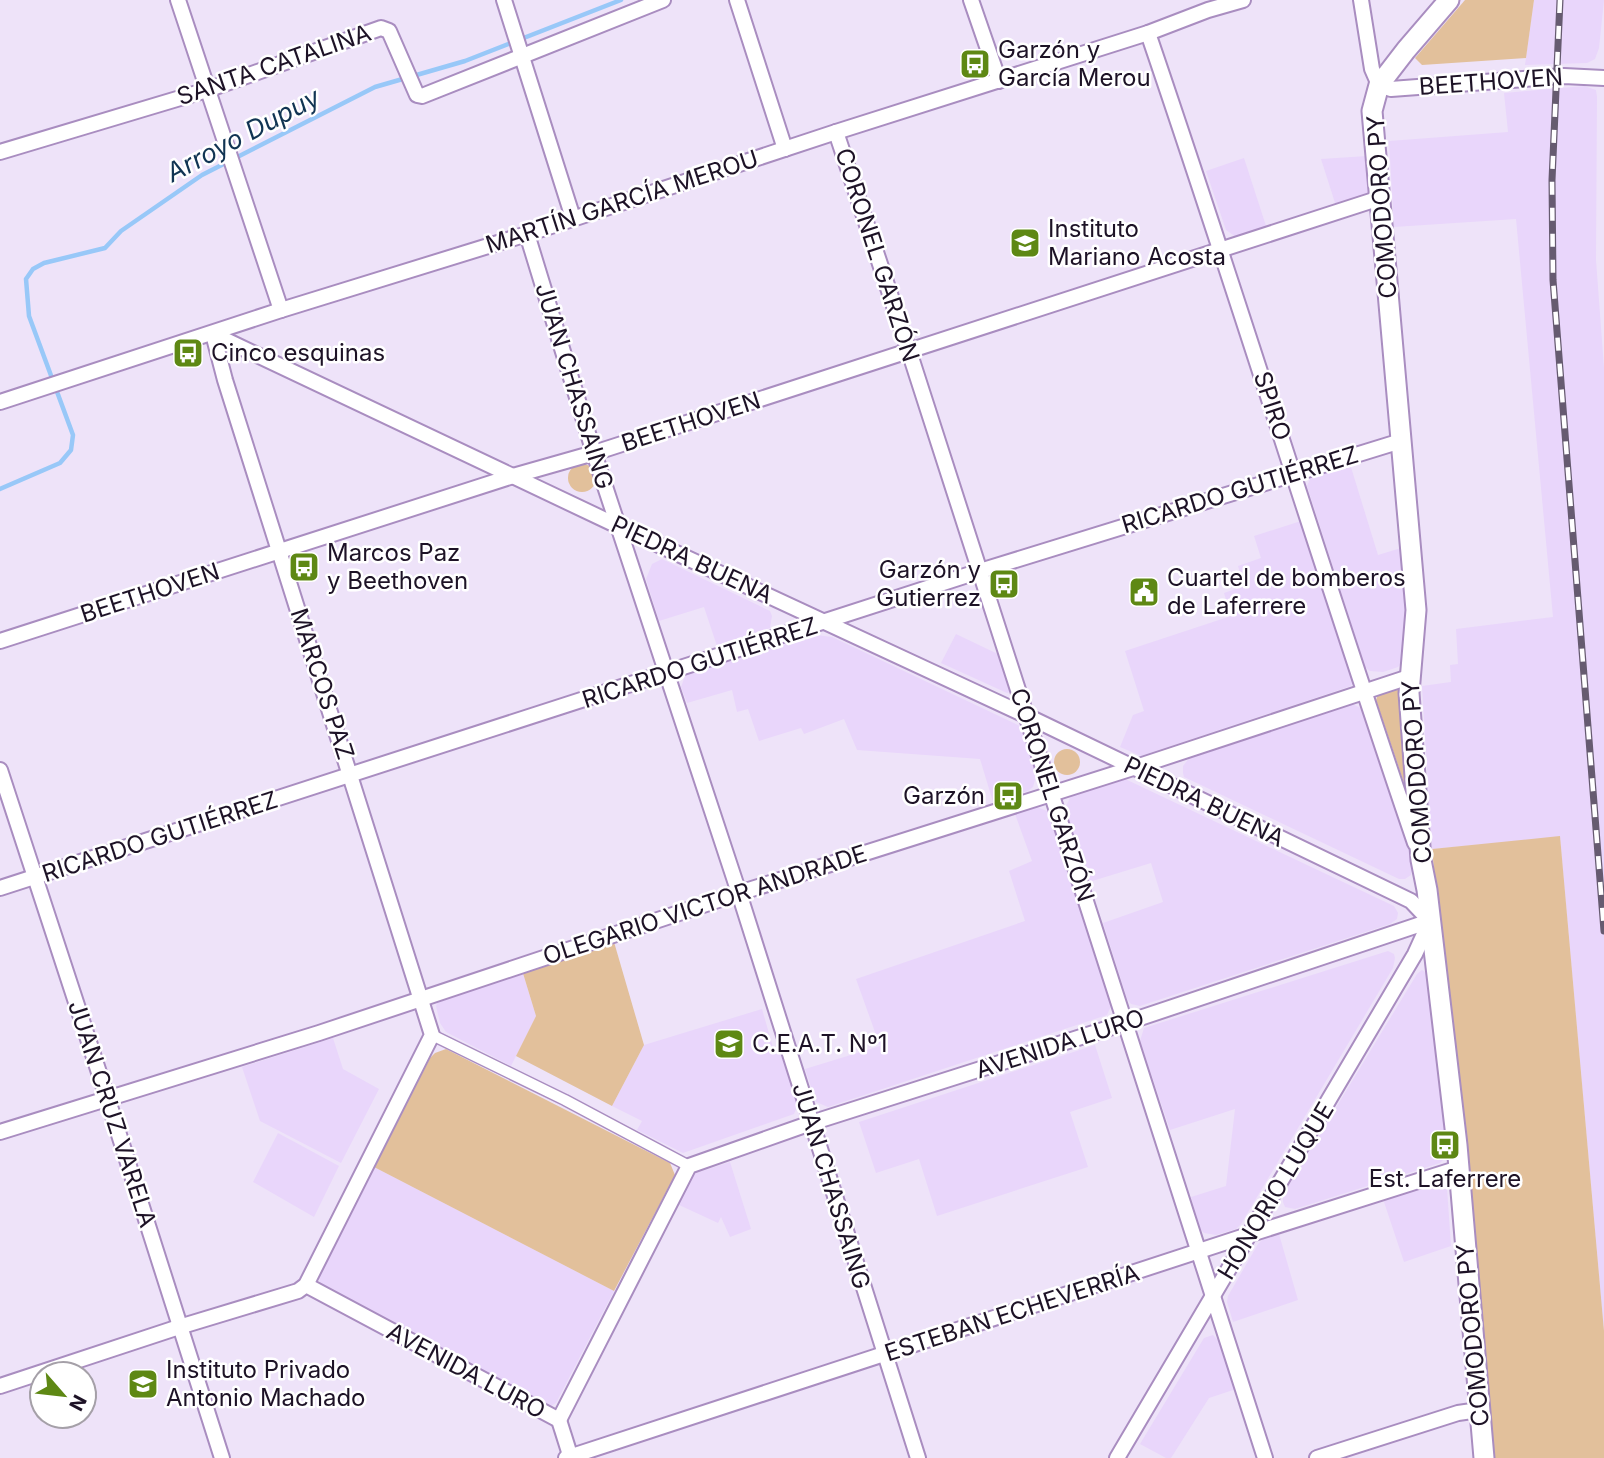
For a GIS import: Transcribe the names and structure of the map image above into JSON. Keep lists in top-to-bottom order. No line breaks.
{"streets":{"main road":["COMODORO PY"],"street":["SANTA CATALINA","BEETHOVEN","MARTÍN GARCÍA MEROU","CORONEL GARZÓN","JUAN CHASSAING","SPIRO","RICARDO GUTIÉRREZ","PIEDRA BUENA","MARCOS PAZ","OLEGARIO VICTOR ANDRADE","AVENIDA LURO","JUAN CRUZ VARELA","HONORIO LUQUE","ESTEBAN ECHEVERRÍA"]},"crossings":[["BEETHOVEN","COMODORO PY"],["BEETHOVEN","CORONEL GARZÓN"],["BEETHOVEN","JUAN CHASSAING"],["BEETHOVEN","SPIRO"],["BEETHOVEN","PIEDRA BUENA"],["BEETHOVEN","MARCOS PAZ"],["MARTÍN GARCÍA MEROU","CORONEL GARZÓN"],["MARTÍN GARCÍA MEROU","JUAN CHASSAING"],["MARTÍN GARCÍA MEROU","SPIRO"],["MARTÍN GARCÍA MEROU","PIEDRA BUENA"],["MARTÍN GARCÍA MEROU","MARCOS PAZ"],["COMODORO PY","SPIRO"],["COMODORO PY","RICARDO GUTIÉRREZ"],["COMODORO PY","PIEDRA BUENA"],["COMODORO PY","OLEGARIO VICTOR ANDRADE"],["COMODORO PY","AVENIDA LURO"],["COMODORO PY","HONORIO LUQUE"],["COMODORO PY","ESTEBAN ECHEVERRÍA"],["CORONEL GARZÓN","RICARDO GUTIÉRREZ"],["CORONEL GARZÓN","PIEDRA BUENA"],["CORONEL GARZÓN","OLEGARIO VICTOR ANDRADE"],["CORONEL GARZÓN","AVENIDA LURO"],["CORONEL GARZÓN","HONORIO LUQUE"],["CORONEL GARZÓN","ESTEBAN ECHEVERRÍA"],["JUAN CHASSAING","RICARDO GUTIÉRREZ"],["JUAN CHASSAING","PIEDRA BUENA"],["JUAN CHASSAING","OLEGARIO VICTOR ANDRADE"],["JUAN CHASSAING","AVENIDA LURO"],["JUAN CHASSAING","ESTEBAN ECHEVERRÍA"],["SPIRO","RICARDO GUTIÉRREZ"],["SPIRO","OLEGARIO VICTOR ANDRADE"],["RICARDO GUTIÉRREZ","PIEDRA BUENA"],["RICARDO GUTIÉRREZ","MARCOS PAZ"],["RICARDO GUTIÉRREZ","JUAN CRUZ VARELA"],["PIEDRA BUENA","MARCOS PAZ"],["PIEDRA BUENA","OLEGARIO VICTOR ANDRADE"],["PIEDRA BUENA","AVENIDA LURO"],["PIEDRA BUENA","HONORIO LUQUE"],["MARCOS PAZ","OLEGARIO VICTOR ANDRADE"],["OLEGARIO VICTOR ANDRADE","JUAN CRUZ VARELA"],["AVENIDA LURO","HONORIO LUQUE"],["HONORIO LUQUE","ESTEBAN ECHEVERRÍA"]],"water":["Arroyo Dupuy"],"places":{"bus stop":["Garzón y García Merou","Cinco esquinas","Marcos Paz y Beethoven","Garzón y Gutierrez","Garzón","Est. Laferrere"],"school or university":["Instituto Mariano Acosta","C.E.A.T. Nº1","Instituto Privado Antonio Machado"],"public building":["Cuartel de bomberos de Laferrere"]},"north":"bottom right"}
